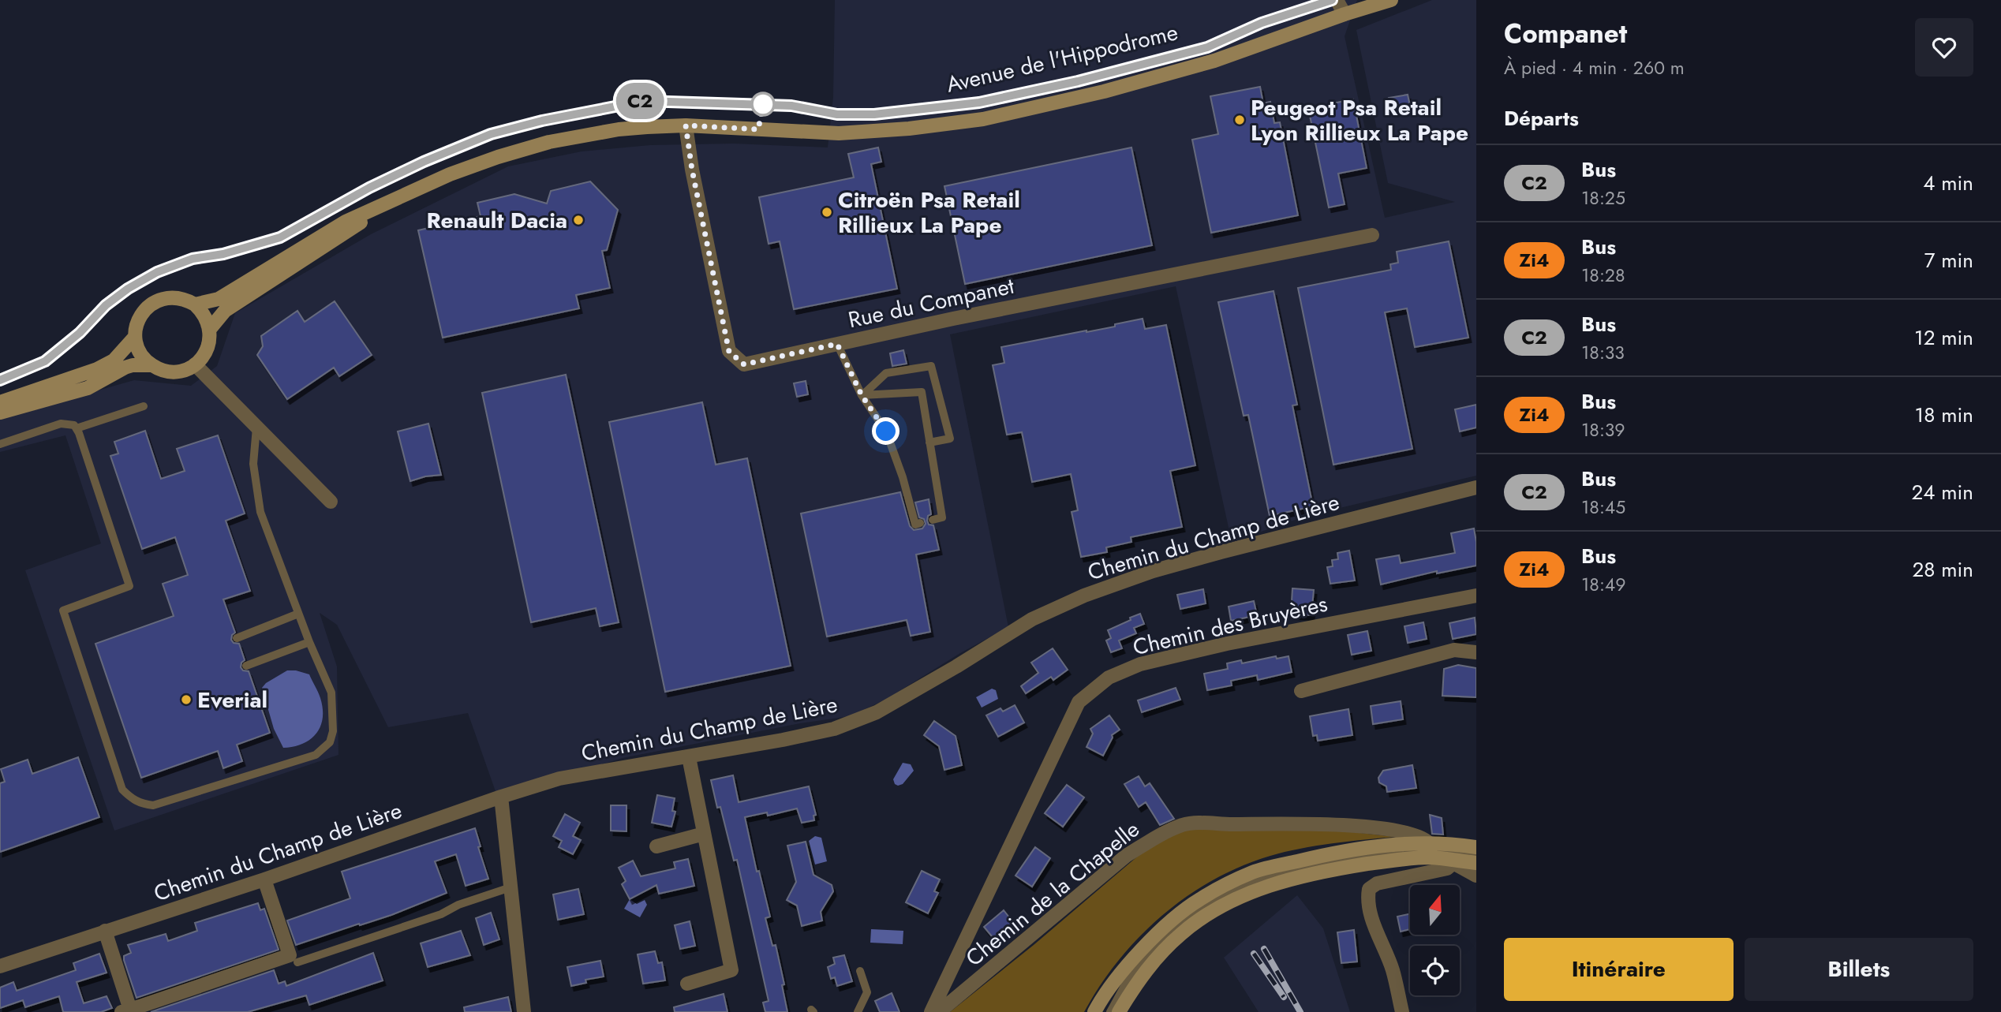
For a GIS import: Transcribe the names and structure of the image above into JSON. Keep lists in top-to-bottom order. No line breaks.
{"streets":{"main road":["Avenue de l'Hippodrome"],"street":["Rue du Companet","Chemin du Champ de Lière","Chemin des Bruyères","Chemin de la Chapelle"]},"crossings":[["Avenue de l'Hippodrome","Rue du Companet"]],"places":["Peugeot Psa Retail Lyon Rillieux La Pape","Citroën Psa Retail Rillieux La Pape","Renault Dacia","Everial"],"lines":["bus line C2"],"north":"top","page":{"on_map":"C2","heading":[["Companet","À pied · 4 min · 260 m"],"Départs"],"list":[{"mark":"C2","name":"Bus","note":"18:25","value":"4 min"},{"mark":"Zi4","name":"Bus","note":"18:28","value":"7 min"},{"mark":"C2","name":"Bus","note":"18:33","value":"12 min"},{"mark":"Zi4","name":"Bus","note":"18:39","value":"18 min"},{"mark":"C2","name":"Bus","note":"18:45","value":"24 min"},{"mark":"Zi4","name":"Bus","note":"18:49","value":"28 min"}],"buttons":["Itinéraire","Billets"]}}
